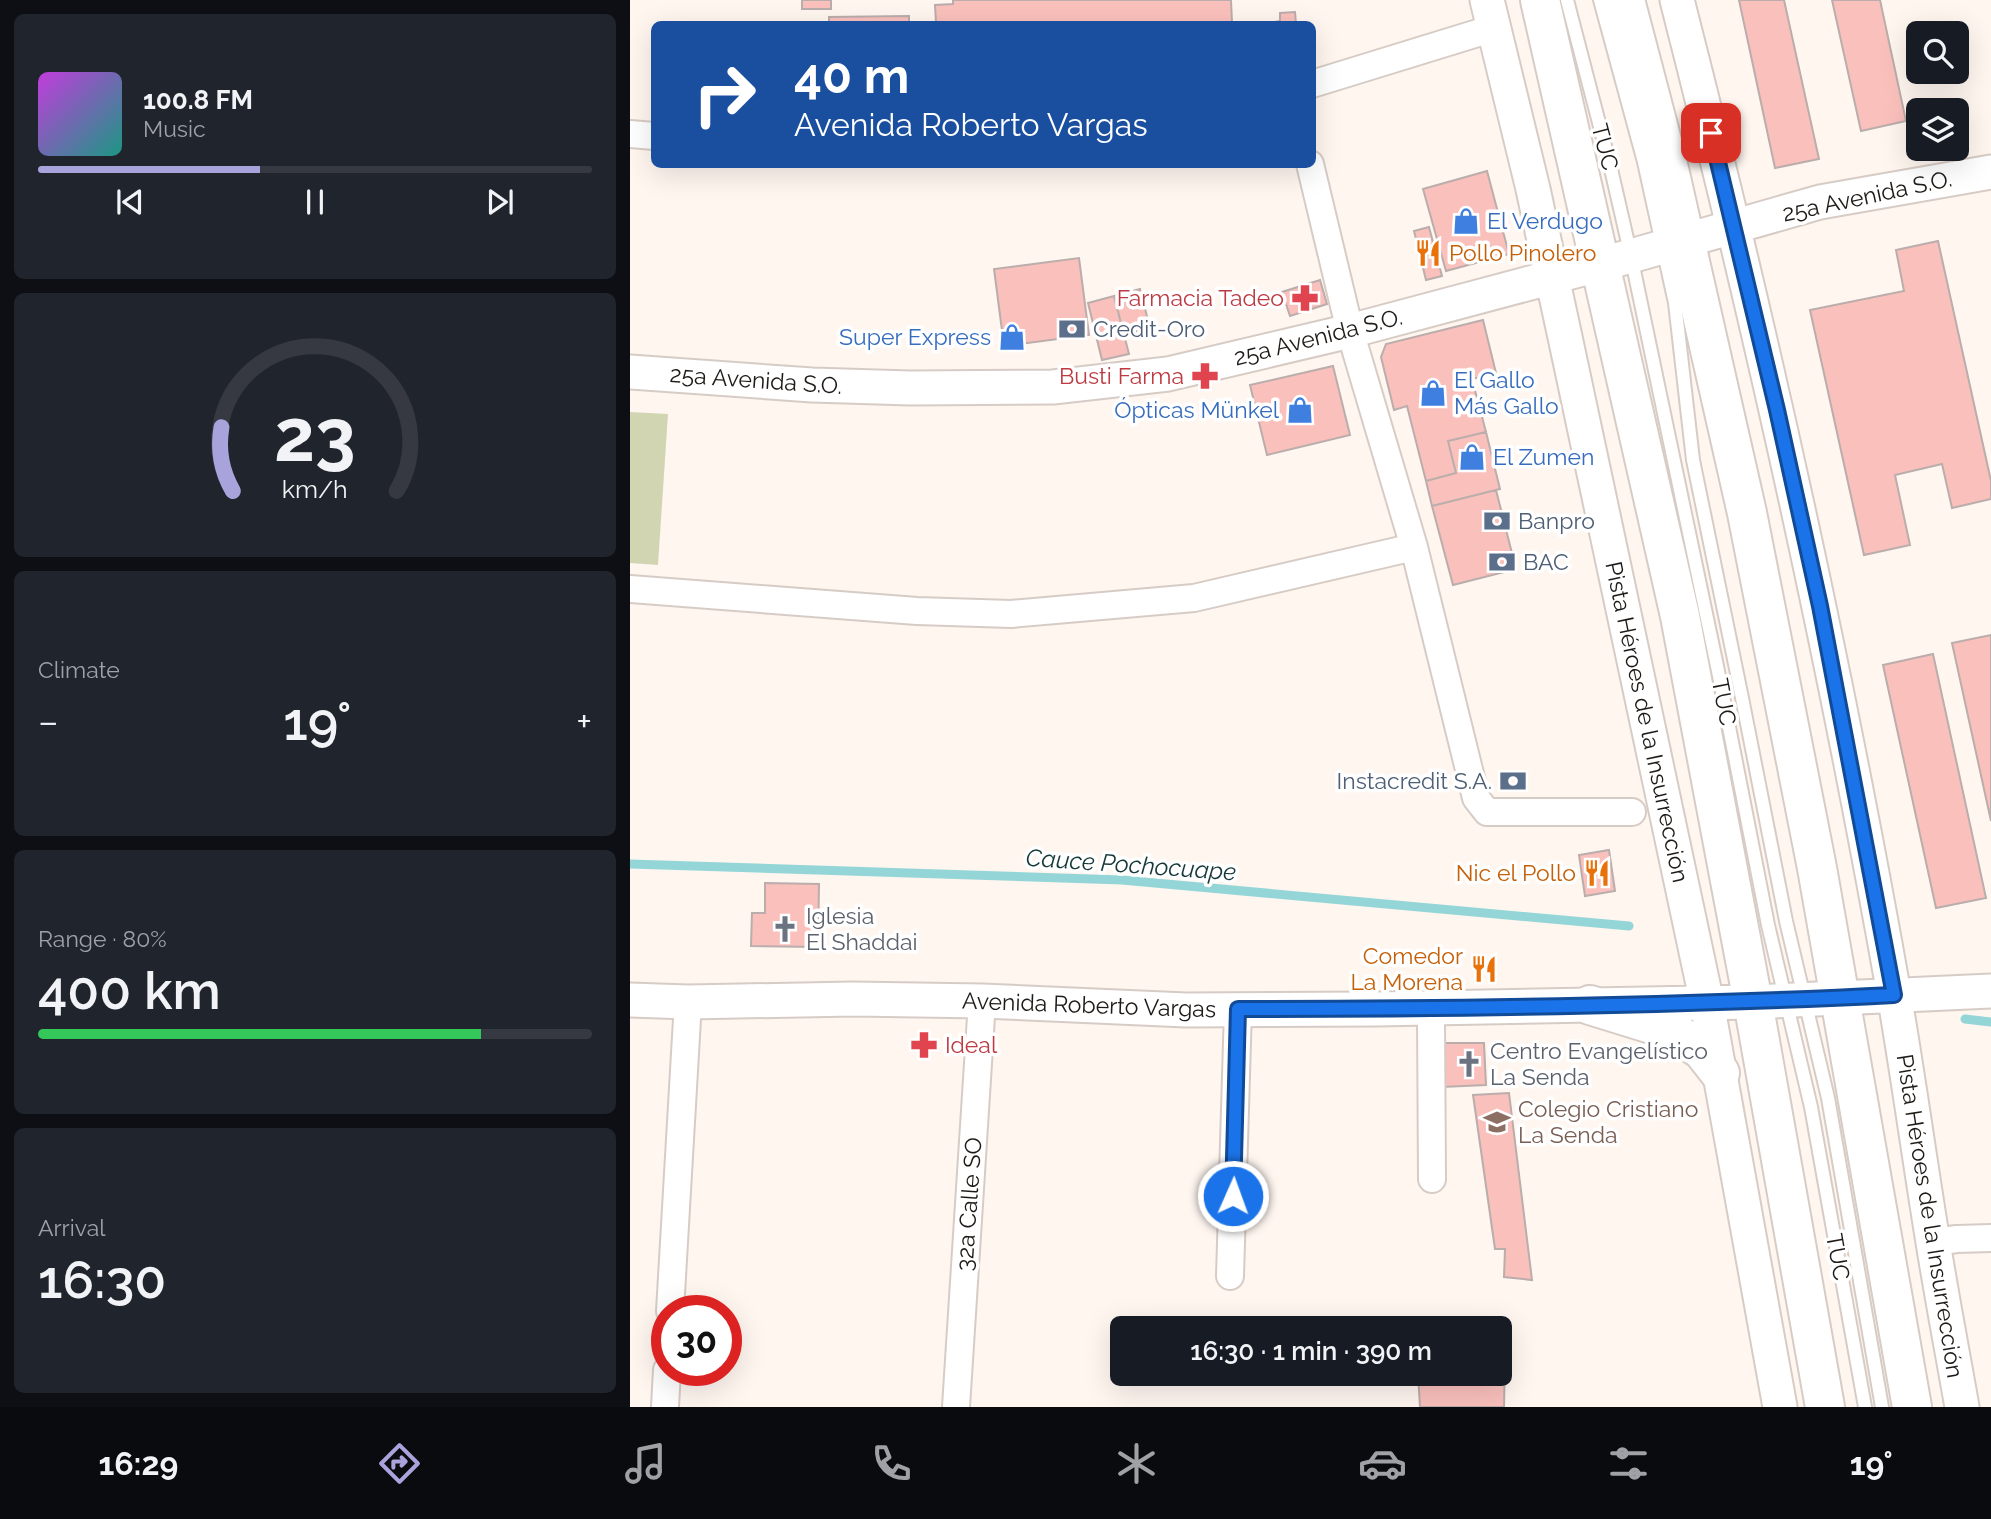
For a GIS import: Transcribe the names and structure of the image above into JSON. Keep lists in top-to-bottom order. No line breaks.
{"streets":{"main road":["Pista Héroes de la Insurrección"],"street":["25a Avenida S.O.","Avenida Roberto Vargas","32a Calle SO"],"lane":["TUC"]},"crossings":[["TUC","25a Avenida S.O."],["TUC","Pista Héroes de la Insurrección"],["TUC","Avenida Roberto Vargas"],["25a Avenida S.O.","Pista Héroes de la Insurrección"],["Pista Héroes de la Insurrección","Avenida Roberto Vargas"],["Avenida Roberto Vargas","32a Calle SO"]],"water":["Cauce Pochocuape"],"places":{"shop":["El Verdugo","Super Express","El Gallo Más Gallo","Ópticas Münkel","El Zumen"],"restaurant":["Pollo Pinolero","Nic el Pollo","Comedor La Morena"],"pharmacy":["Farmacia Tadeo","Busti Farma","Ideal"],"bank":["Credit-Oro","Banpro","BAC","Instacredit S.A."],"church":["Iglesia El Shaddai","Centro Evangelístico La Senda"],"school or university":["Colegio Cristiano La Senda"]},"page":{"turn":["40 m","Avenida Roberto Vargas"],"song":["100.8 FM","Music"],"tile":["Climate",["Range · 80%","400 km"],["Arrival","16:30"]],"heat":["−","19°","+"],"limit":"30","trip":"16:30 · 1 min · 390 m","tabs":["16:29","19°"],"gauge":["23","km/h"]}}
